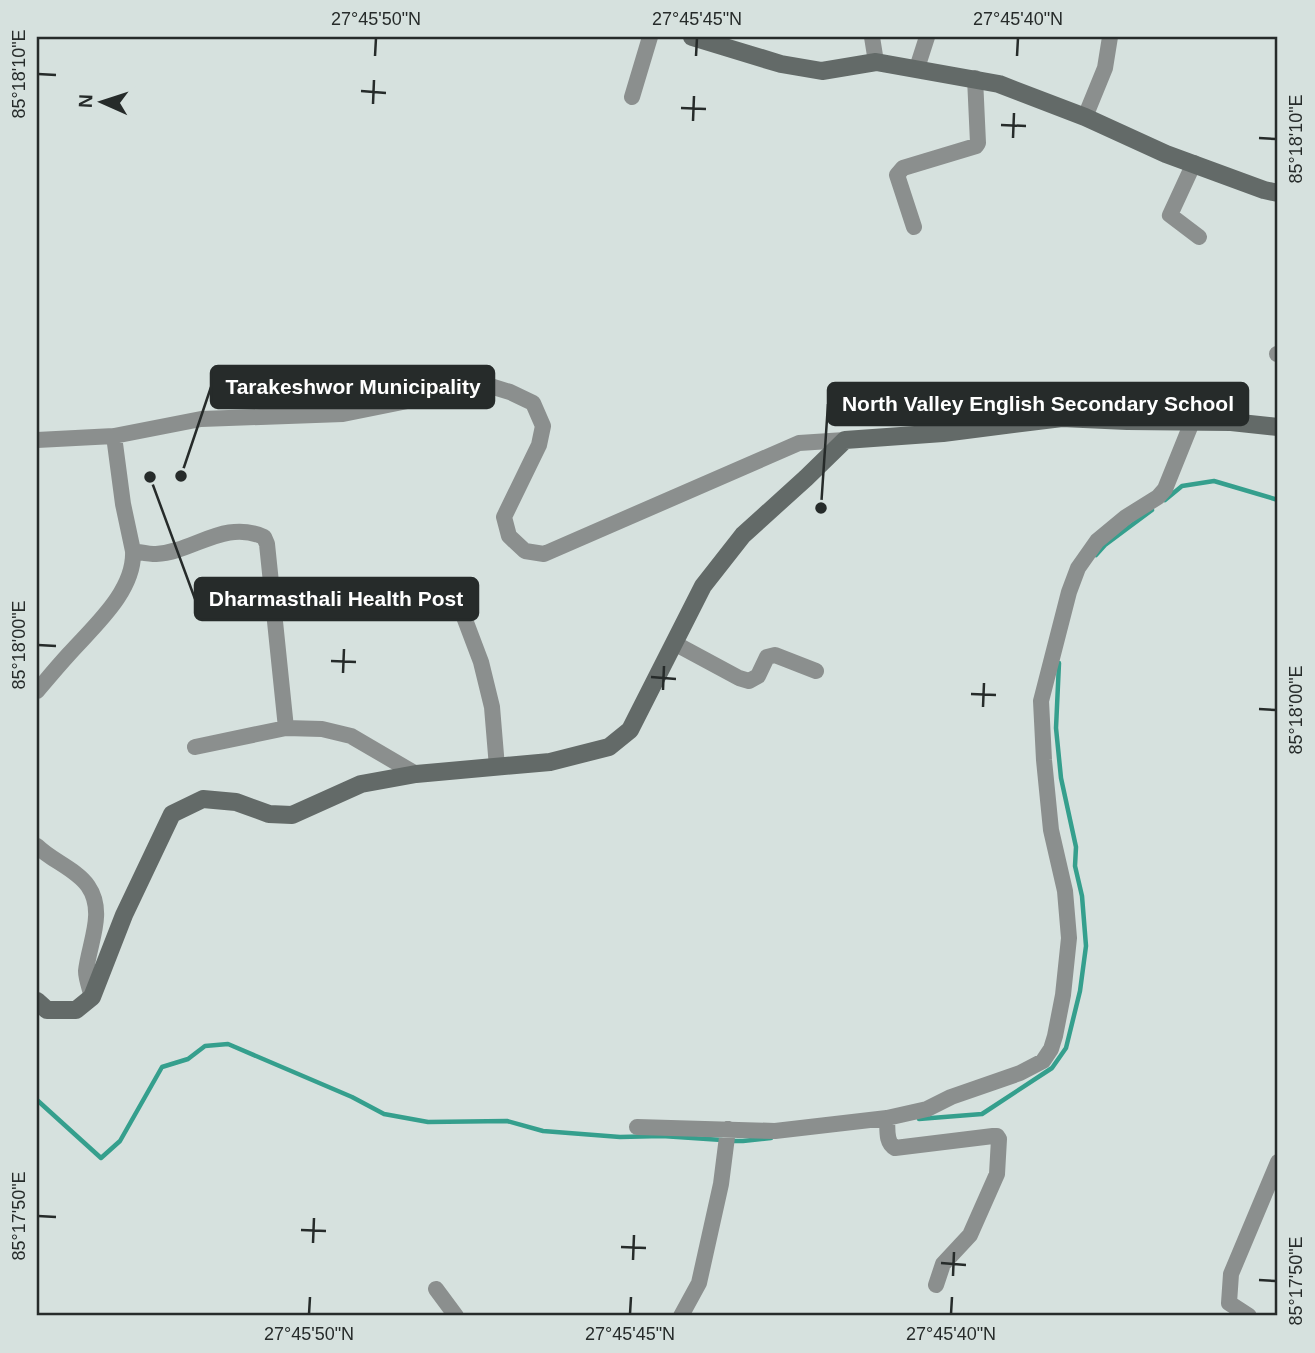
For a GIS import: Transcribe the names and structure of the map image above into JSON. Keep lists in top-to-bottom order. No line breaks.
{"places":["Tarakeshwor Municipality","Dharmasthali Health Post","North Valley English Secondary School"],"north":"left","coordinates":["27°45'50\"N","27°45'45\"N","27°45'40\"N","85°18'10\"E","85°18'00\"E","85°17'50\"E"]}
